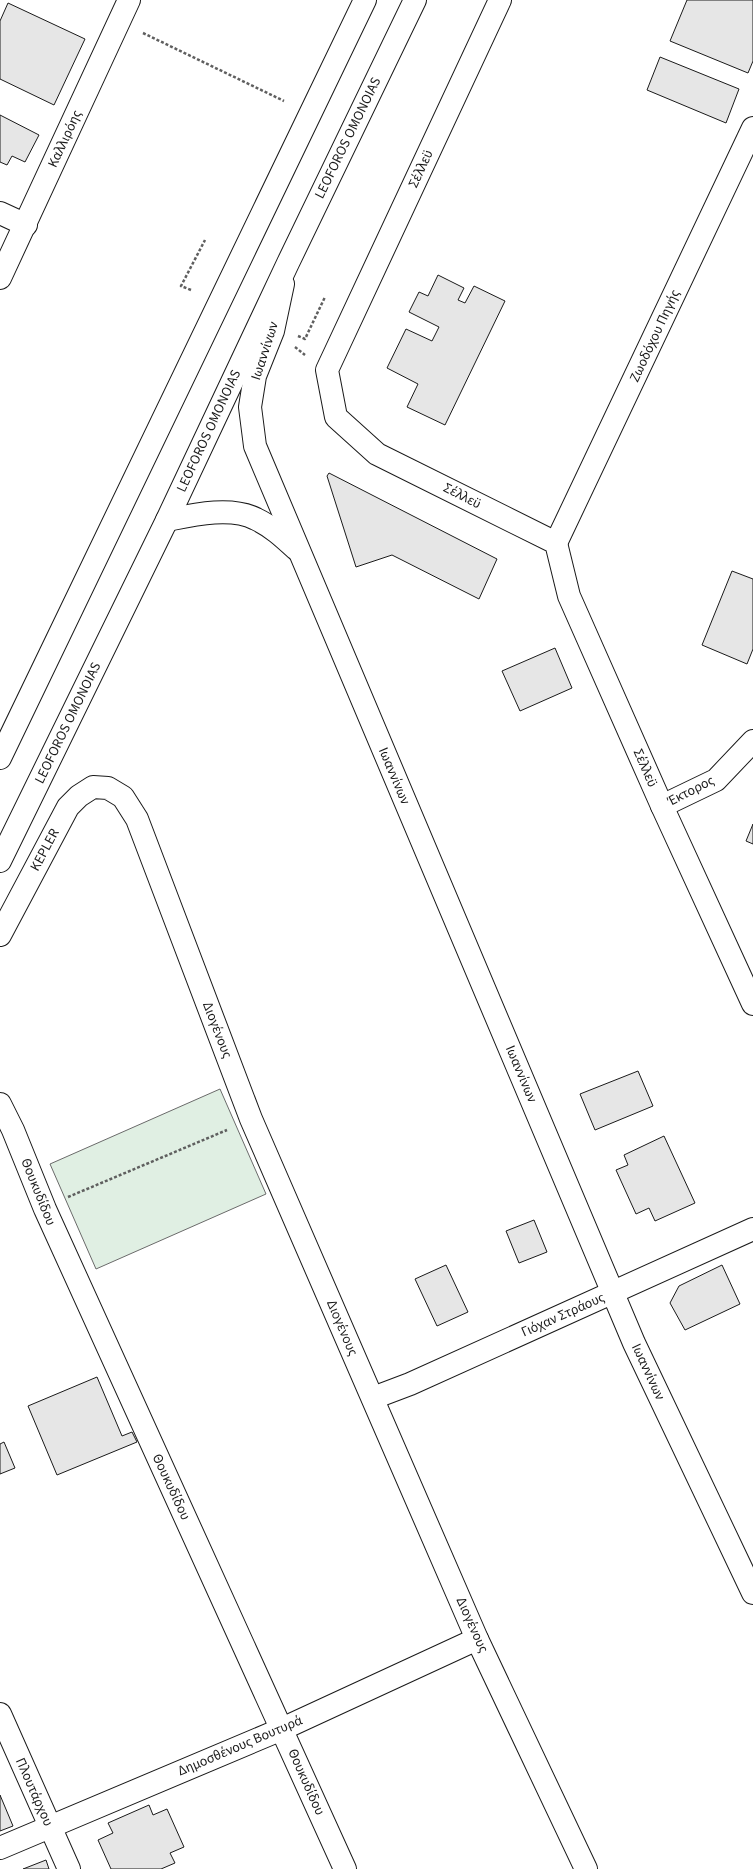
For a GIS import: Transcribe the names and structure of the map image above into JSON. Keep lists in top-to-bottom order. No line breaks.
{"streets":{"street":["LEOFOROS OMONOIAS","Καλλιρόης","Σέλλεϋ","Ζωοδόχου Πηγής","Ιωαννίνων","Έκτορος","KEPLER","Διογένους","Θουκυδίδου","Γιόχαν Στράους","Δημοσθένους Βουτυρά","Πλουτάρχου"]},"crossings":[["LEOFOROS OMONOIAS","Ιωαννίνων"],["Σέλλεϋ","Ζωοδόχου Πηγής"],["Σέλλεϋ","Έκτορος"],["Ιωαννίνων","Γιόχαν Στράους"],["KEPLER","Διογένους"],["Διογένους","Γιόχαν Στράους"],["Διογένους","Δημοσθένους Βουτυρά"],["Θουκυδίδου","Δημοσθένους Βουτυρά"],["Δημοσθένους Βουτυρά","Πλουτάρχου"]]}
